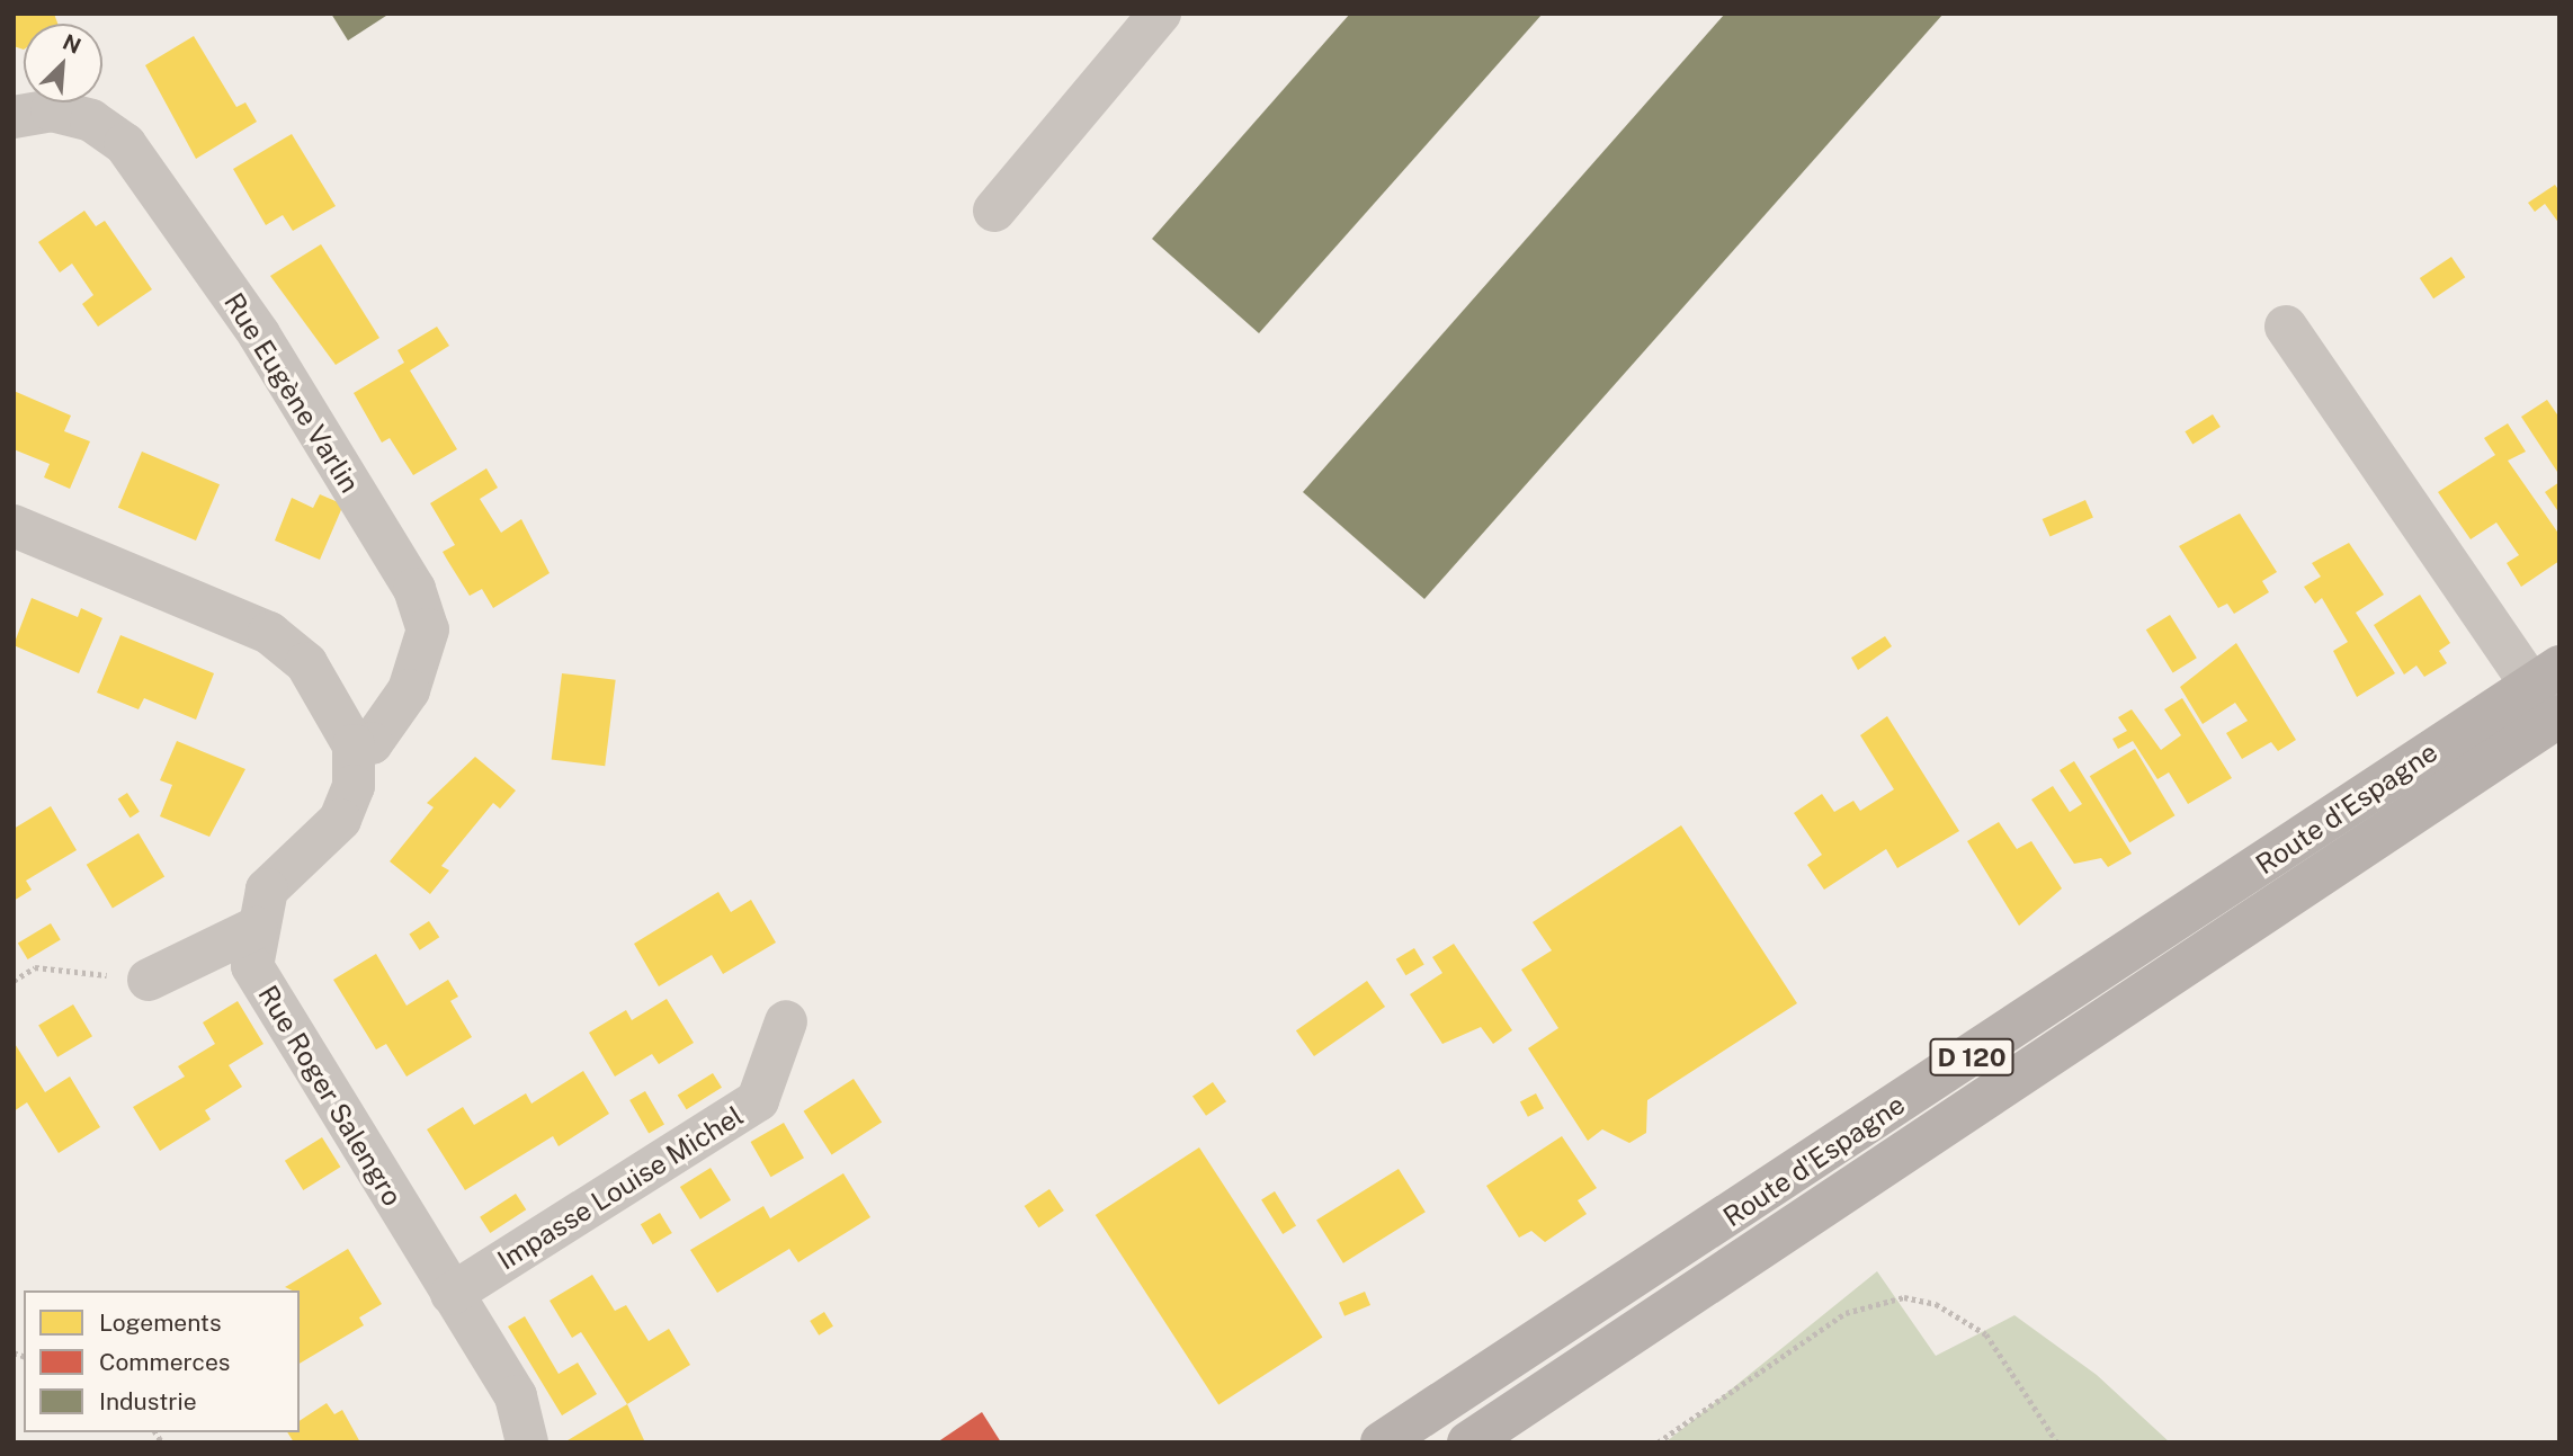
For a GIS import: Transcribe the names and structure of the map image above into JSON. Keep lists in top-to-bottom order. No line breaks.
{"streets":{"main road":["Route d'Espagne","D 120"],"street":["Rue Eugène Varlin","Rue Roger Salengro","Impasse Louise Michel"]},"crossings":[["Rue Eugène Varlin","Rue Roger Salengro"],["Rue Roger Salengro","Impasse Louise Michel"]],"legend":["Logements","Commerces","Industrie"],"north":"top right"}
